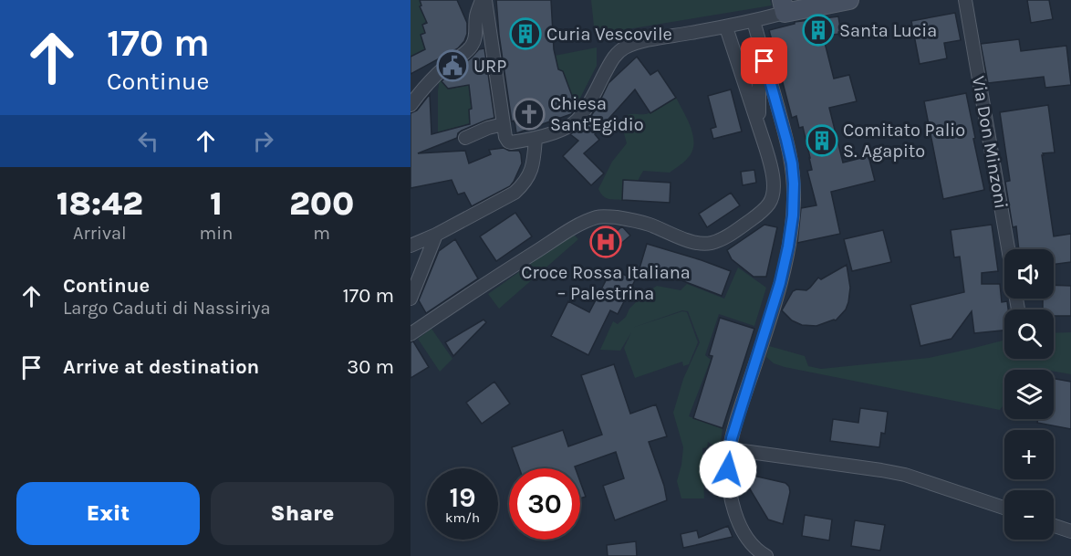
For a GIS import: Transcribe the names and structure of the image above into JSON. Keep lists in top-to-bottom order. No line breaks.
{"streets":{"street":["Via Don Minzoni"]},"places":{"building":["Santa Lucia","Curia Vescovile","Comitato Palio S. Agapito"],"public building":["URP"],"church":["Chiesa Sant'Egidio"],"hospital":["Croce Rossa Italiana – Palestrina"]},"page":{"turn":["170 m","Continue"],"eta":["18:42","Arrival","1","min","200","m"],"map_buttons":["+","−"],"list":[{"name":"Continue","note":"Largo Caduti di Nassiriya","value":"170 m"},{"name":"Arrive at destination","value":"30 m"}],"speed":"19 km/h","limit":"30","buttons":["Exit","Share"]}}
